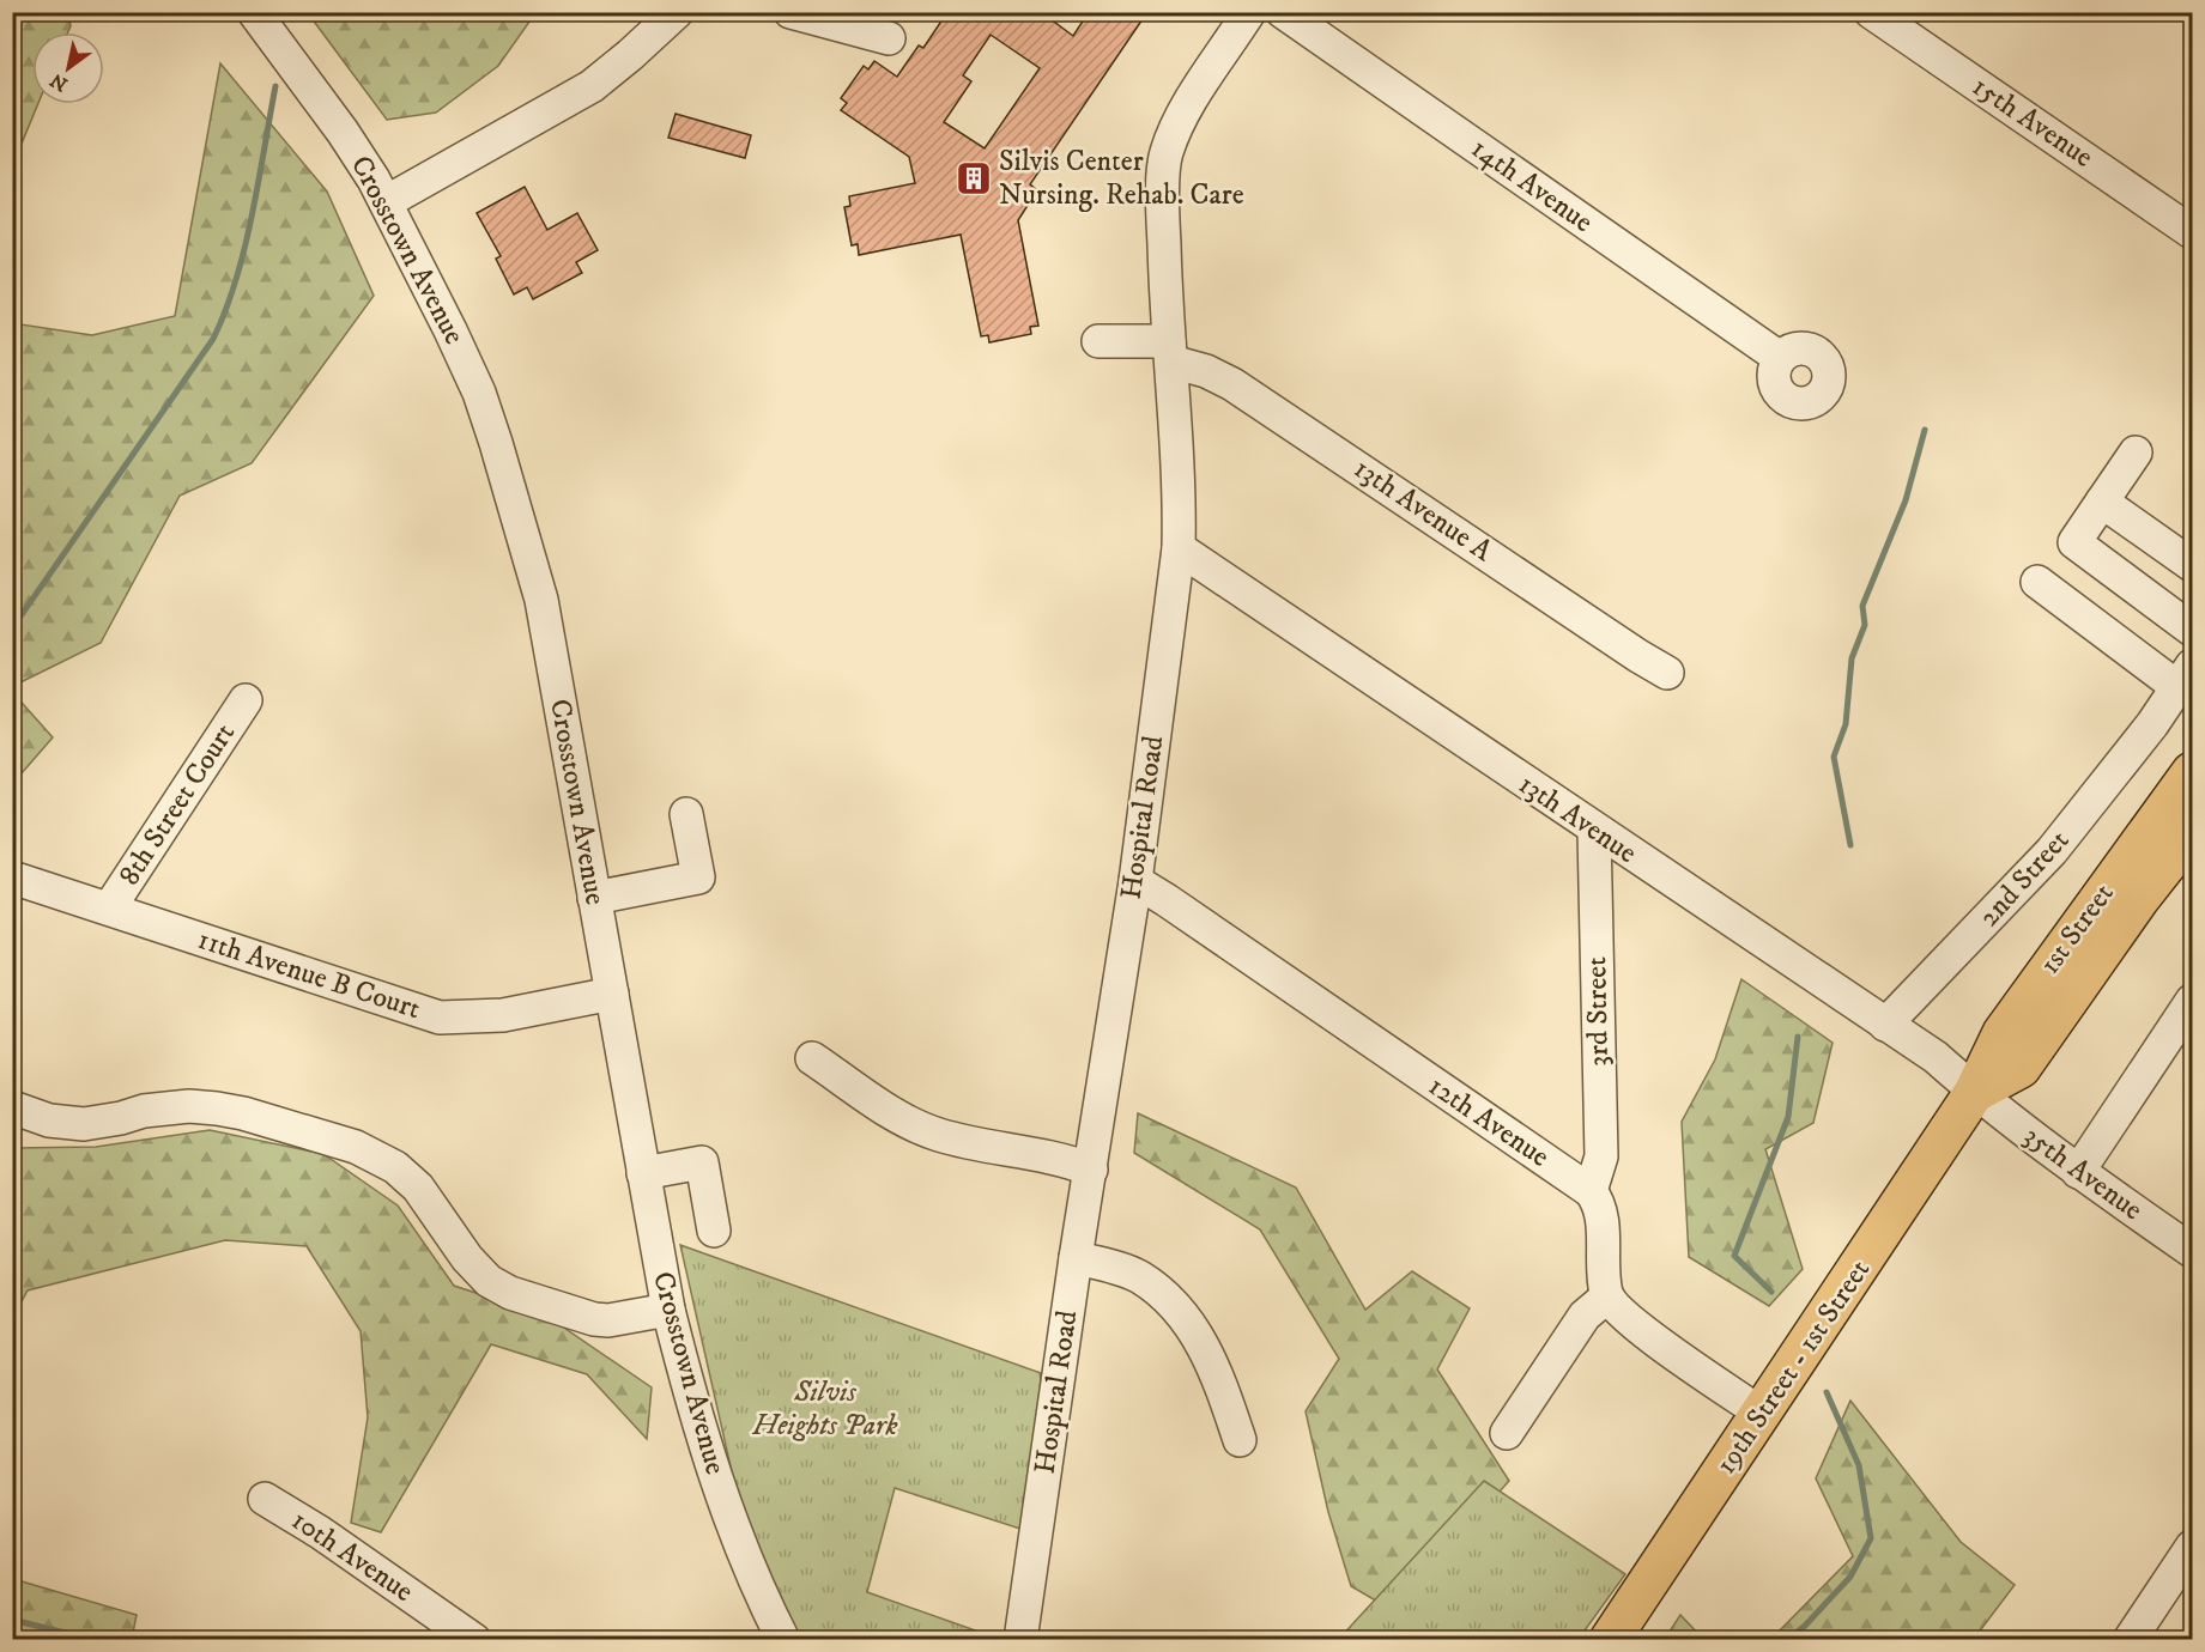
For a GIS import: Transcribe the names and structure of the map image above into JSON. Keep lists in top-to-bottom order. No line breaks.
{"streets":{"main road":["1st Street","19th Street - 1st Street"],"street":["15th Avenue","14th Avenue","Crosstown Avenue","13th Avenue A","8th Street Court","Hospital Road","13th Avenue","2nd Street","11th Avenue B Court","3rd Street","12th Avenue","35th Avenue","10th Avenue"]},"crossings":[["Crosstown Avenue","11th Avenue B Court"],["13th Avenue A","Hospital Road"],["8th Street Court","11th Avenue B Court"],["Hospital Road","13th Avenue"],["Hospital Road","12th Avenue"],["13th Avenue","2nd Street"],["13th Avenue","1st Street"],["13th Avenue","3rd Street"],["13th Avenue","35th Avenue"],["13th Avenue","19th Street - 1st Street"],["1st Street","35th Avenue"],["1st Street","19th Street - 1st Street"],["3rd Street","12th Avenue"],["35th Avenue","19th Street - 1st Street"]],"parks":["Silvis Heights Park"],"places":{"building":["Silvis Center Nursing. Rehab. Care"]},"north":"bottom left"}
